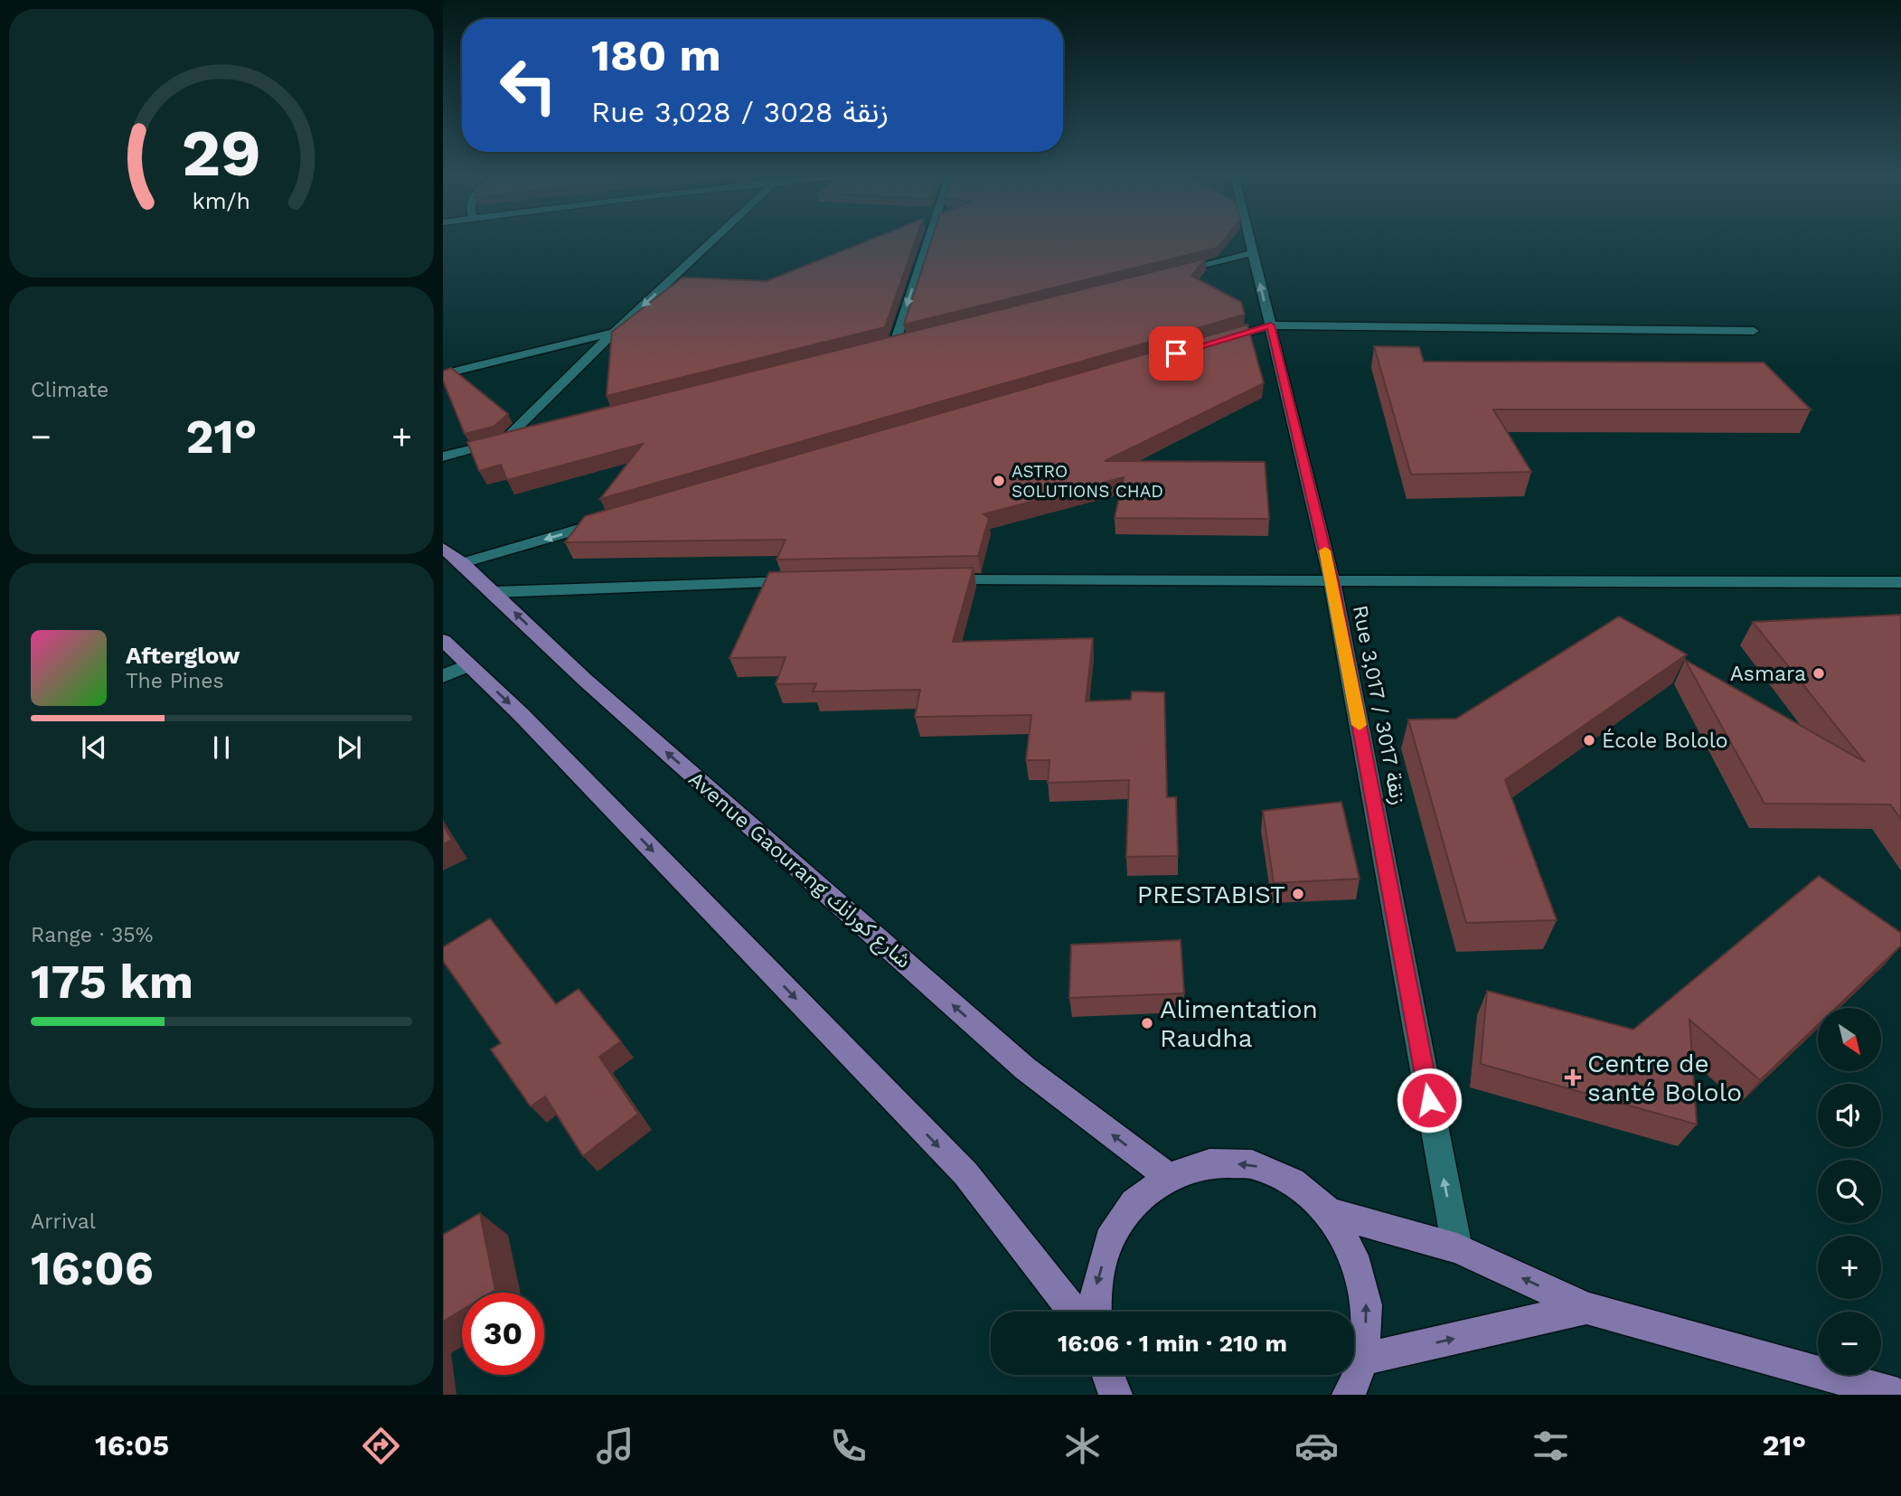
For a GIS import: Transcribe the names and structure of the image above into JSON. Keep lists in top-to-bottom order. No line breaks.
{"streets":{"main road":["Avenue Gaourang شارع كورانك"],"street":["Rue 3,017 / زنقة 3017"]},"one_way":["Rue 3,017 / زنقة 3017"],"places":{"other":["ASTRO SOLUTIONS CHAD","Asmara","École Bololo","PRESTABIST","Alimentation Raudha"],"health":["Centre de santé Bololo"]},"north":"bottom right","page":{"turn":["180 m","Rue 3,028 / زنقة 3028"],"tile":["Climate",["Range · 35%","175 km"],["Arrival","16:06"]],"heat":["−","21°","+"],"song":["Afterglow","The Pines"],"map_buttons":["+","−"],"limit":"30","trip":"16:06 · 1 min · 210 m","tabs":["16:05","21°"],"gauge":["29","km/h"]}}
